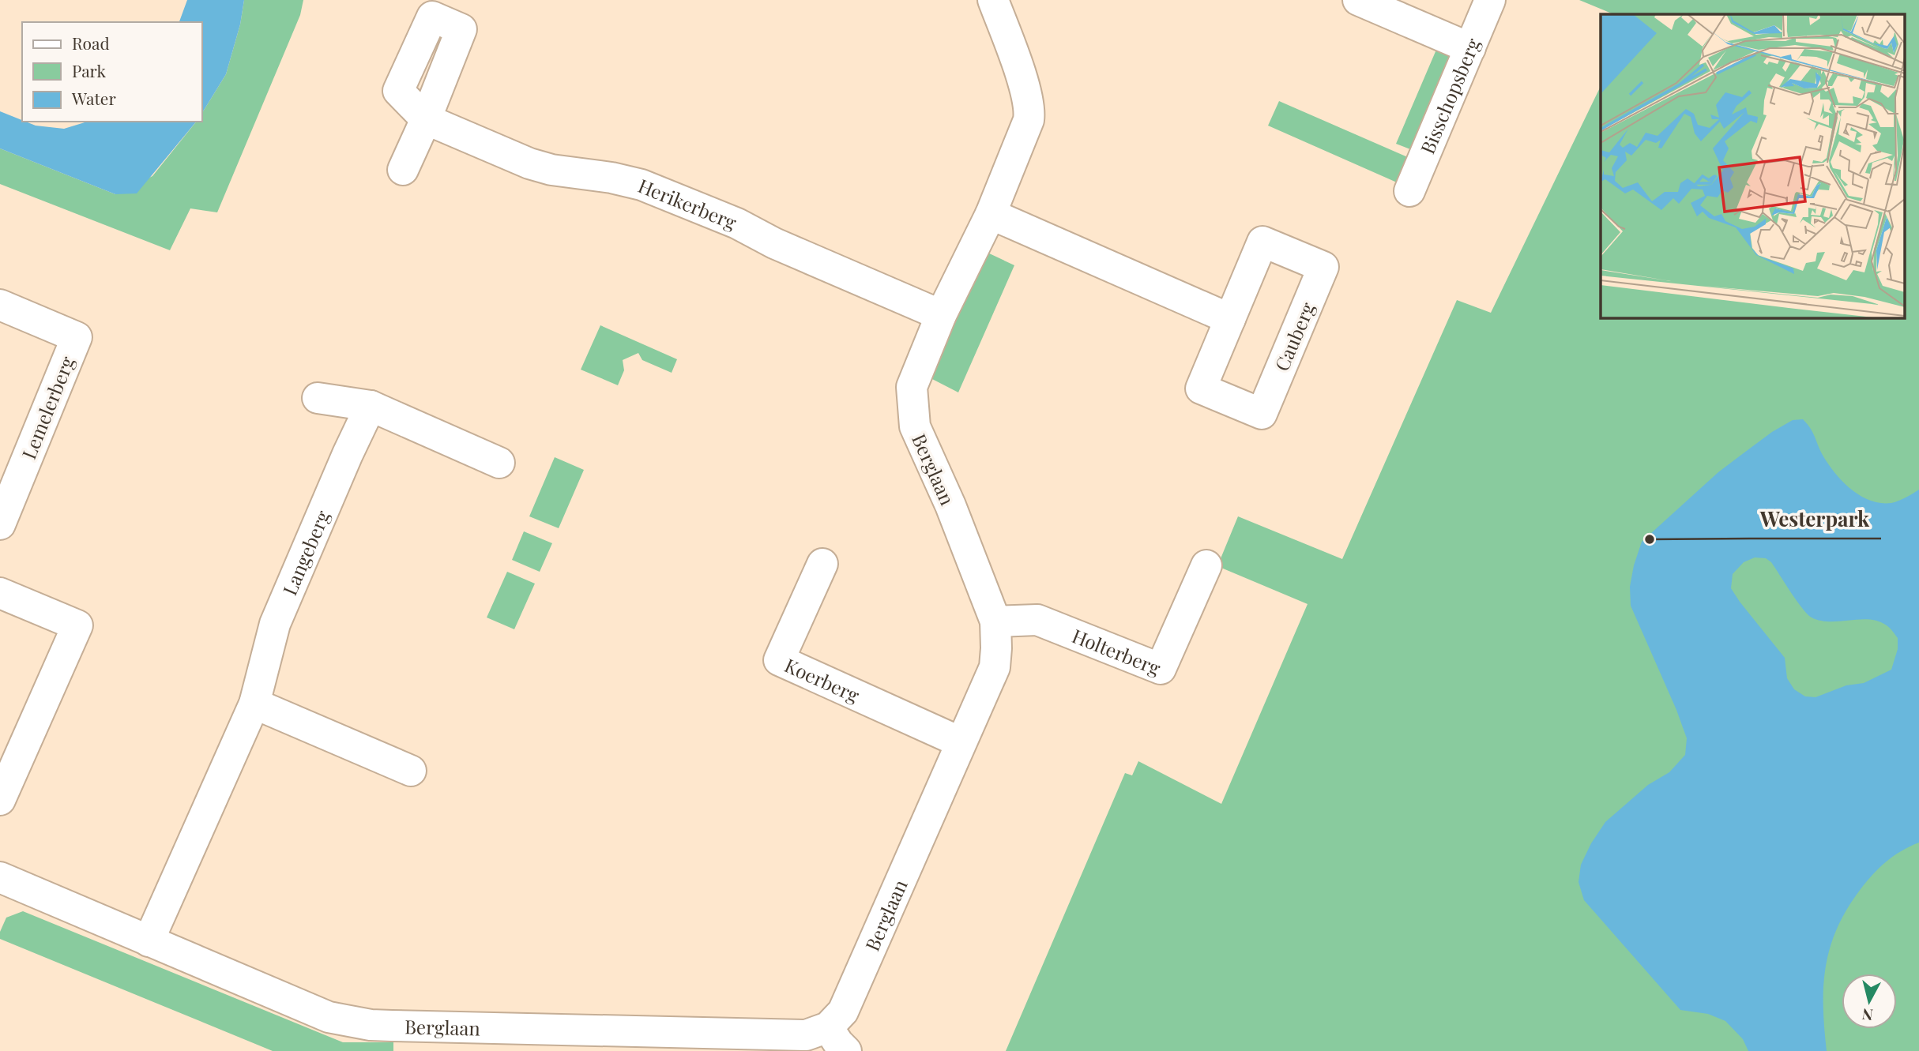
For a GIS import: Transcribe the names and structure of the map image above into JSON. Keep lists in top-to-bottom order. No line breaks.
{"streets":{"street":["Bisschopsberg","Herikerberg","Cauberg","Lemelerberg","Berglaan","Langeberg","Holterberg","Koerberg"]},"crossings":[["Herikerberg","Berglaan"],["Berglaan","Langeberg"],["Berglaan","Holterberg"],["Berglaan","Koerberg"]],"places":["Westerpark"],"legend":["Road","Park","Water"],"north":"bottom"}
